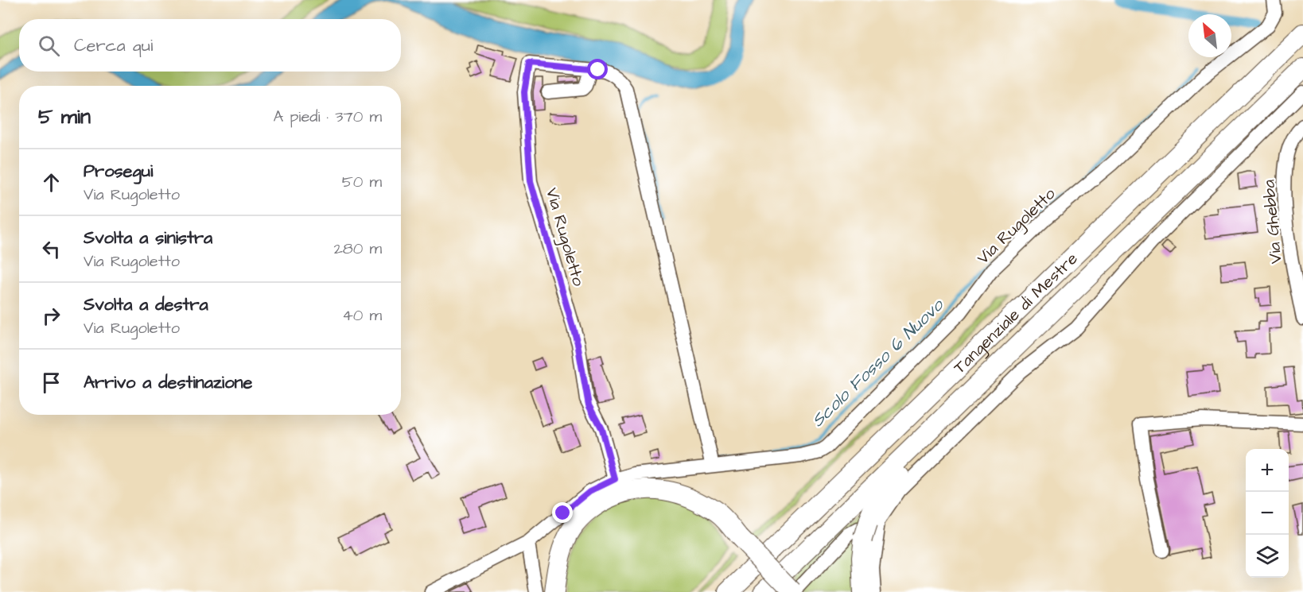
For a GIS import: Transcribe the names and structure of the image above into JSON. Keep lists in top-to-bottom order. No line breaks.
{"streets":{"highway":["Tangenziale di Mestre"],"street":["Via Ghebba","Via Rugoletto"]},"water":["Scolo Fosso 6 Nuovo"],"north":"top left","page":{"search":"Cerca qui","heading":["5 min","A piedi · 370 m"],"list":[["Prosegui","Via Rugoletto","50 m"],["Svolta a sinistra","Via Rugoletto","280 m"],["Svolta a destra","Via Rugoletto","40 m"],"Arrivo a destinazione"],"map_buttons":["+","−"]}}
